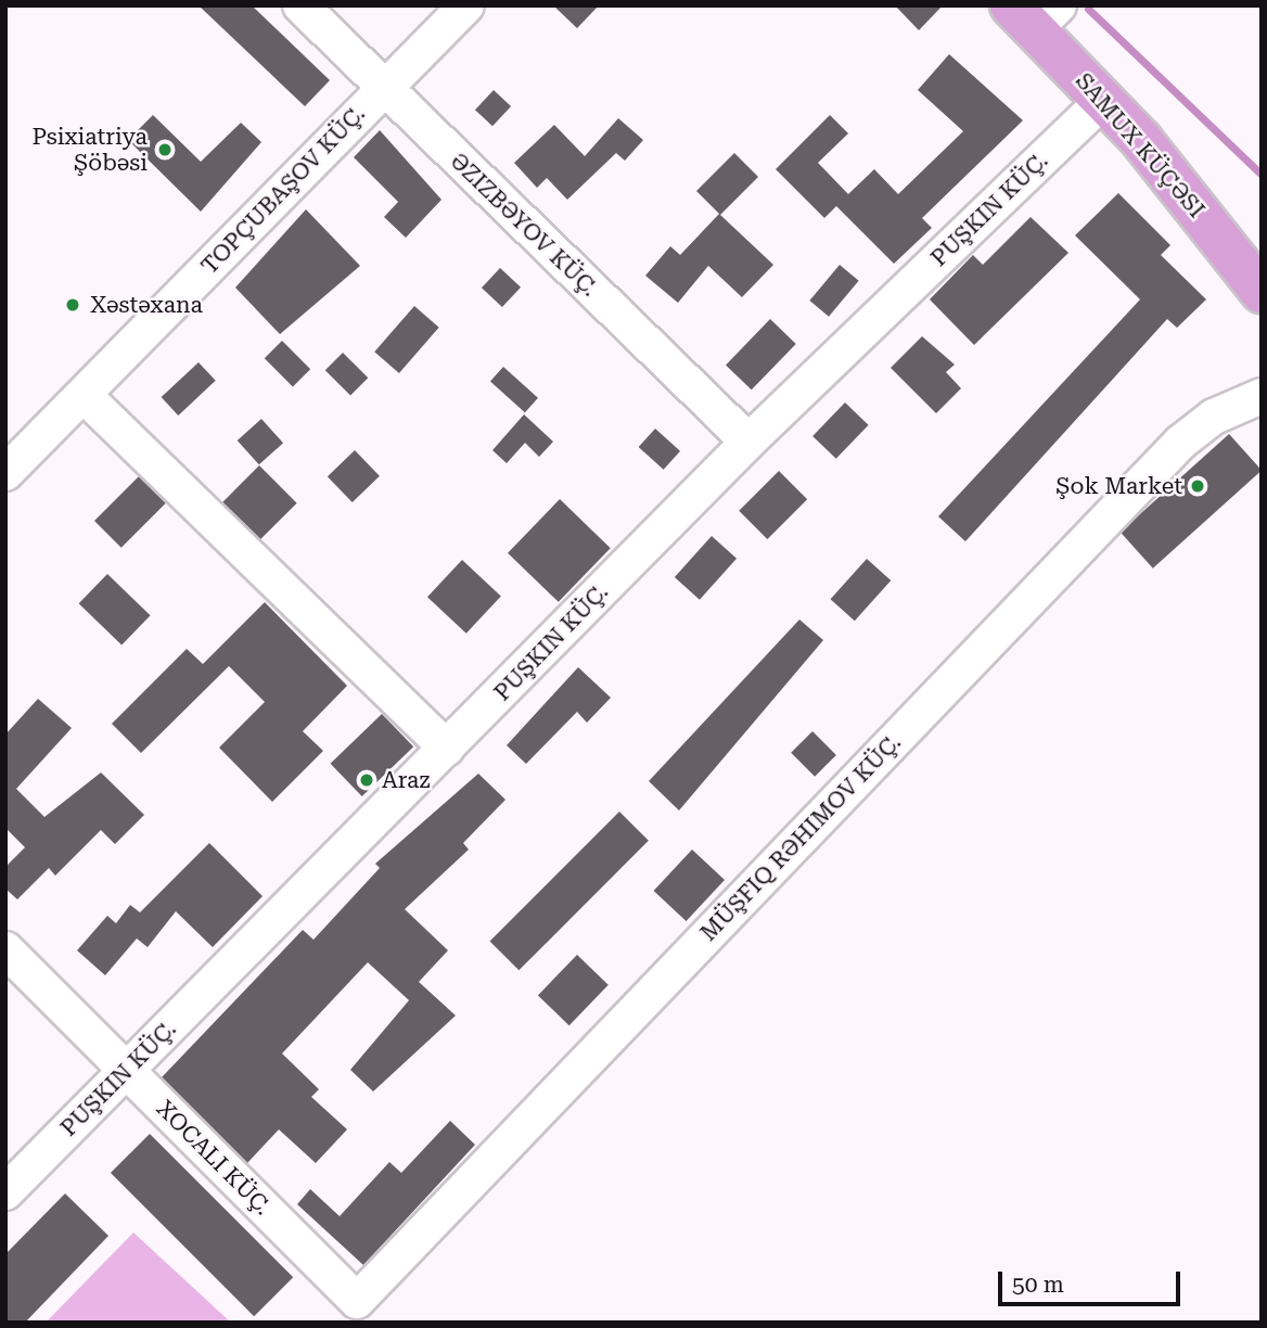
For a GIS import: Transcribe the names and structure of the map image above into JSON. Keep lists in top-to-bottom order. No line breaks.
{"streets":{"main road":["SAMUX KÜÇƏSI"],"street":["TOPÇUBAŞOV KÜÇ.","PUŞKIN KÜÇ.","ƏZIZBƏYOV KÜÇ.","MÜŞFIQ RƏHIMOV KÜÇ."]},"crossings":[["SAMUX KÜÇƏSI","PUŞKIN KÜÇ."],["TOPÇUBAŞOV KÜÇ.","ƏZIZBƏYOV KÜÇ."],["PUŞKIN KÜÇ.","ƏZIZBƏYOV KÜÇ."],["PUŞKIN KÜÇ.","MÜŞFIQ RƏHIMOV KÜÇ."]],"places":["Psixiatriya Şöbəsi","Xəstəxana","Şok Market","Araz"],"scale_bar":"50 m"}
